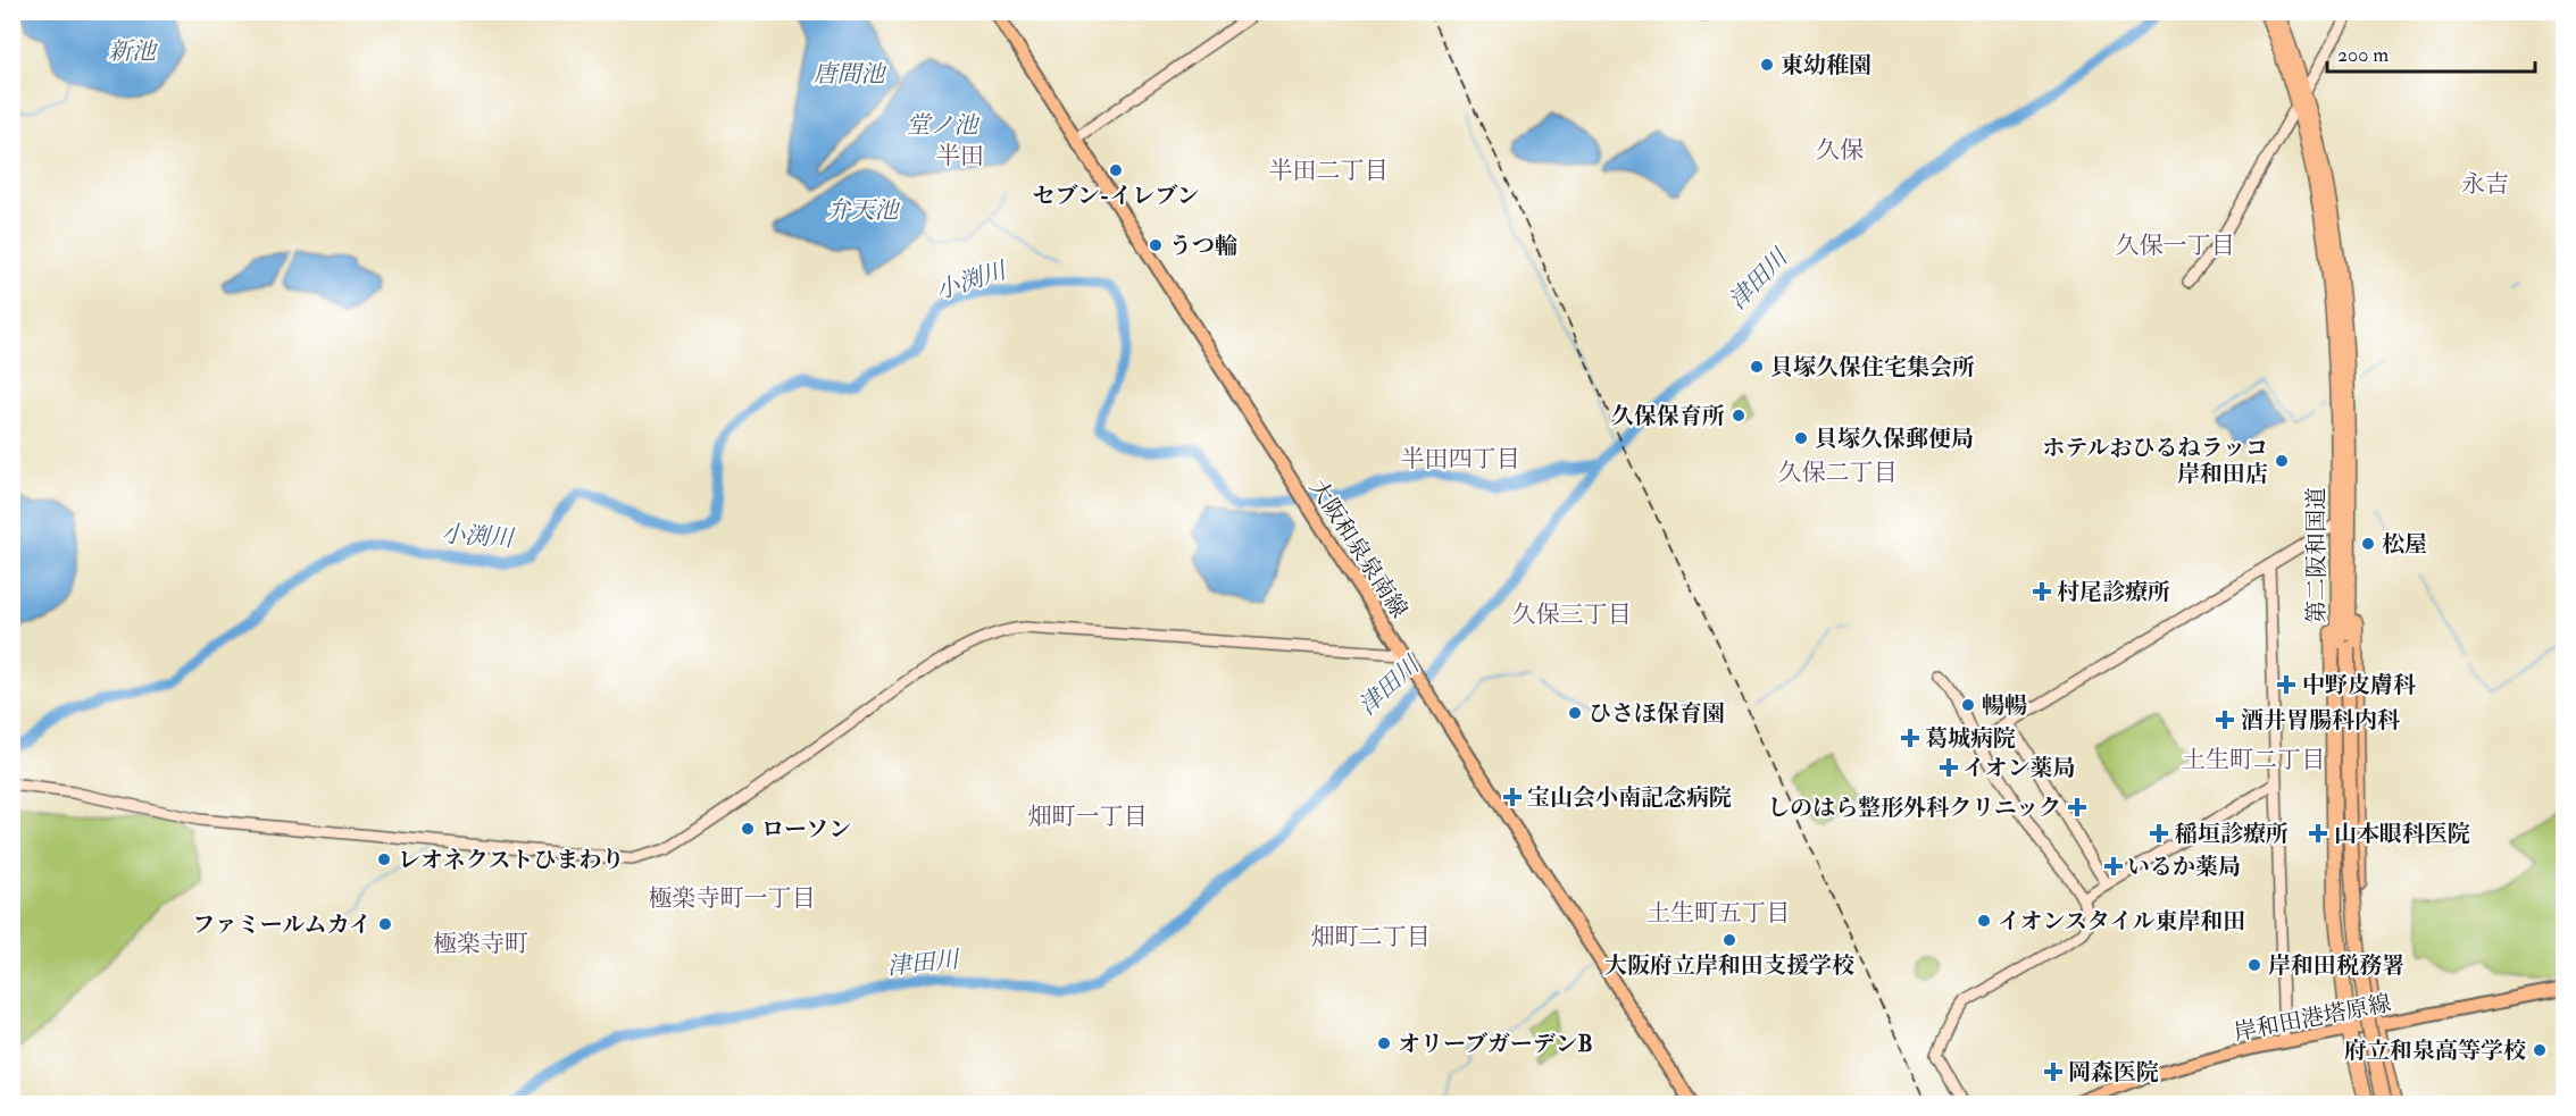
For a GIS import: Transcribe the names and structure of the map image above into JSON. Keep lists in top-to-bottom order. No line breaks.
{"streets":{"highway":["第二阪和国道"],"main road":["大阪和泉泉南線","岸和田港塔原線"]},"districts":["久保","半田","半田二丁目","永吉","久保一丁目","半田四丁目","久保二丁目","久保三丁目","土生町二丁目","畑町一丁目","極楽寺町一丁目","土生町五丁目","畑町二丁目","極楽寺町"],"water":["新池","唐間池","堂ノ池","弁天池","津田川","小渕川"],"places":{"other":["東幼稚園","セブン-イレブン","うつ輪","貝塚久保住宅集会所","久保保育所","貝塚久保郵便局","ホテルおひるねラッコ 岸和田店","松屋","暢暢","ひさほ保育園","ローソン","レオネクストひまわり","イオンスタイル東岸和田","ファミールムカイ","大阪府立岸和田支援学校","岸和田税務署","オリーブガーデンB","府立和泉高等学校"],"health":["村尾診療所","中野皮膚科","酒井胃腸科内科","葛城病院","イオン薬局","宝山会小南記念病院","しのはら整形外科クリニック","稲垣診療所","山本眼科医院","いるか薬局","岡森医院"]},"scale_bar":"200 m"}
